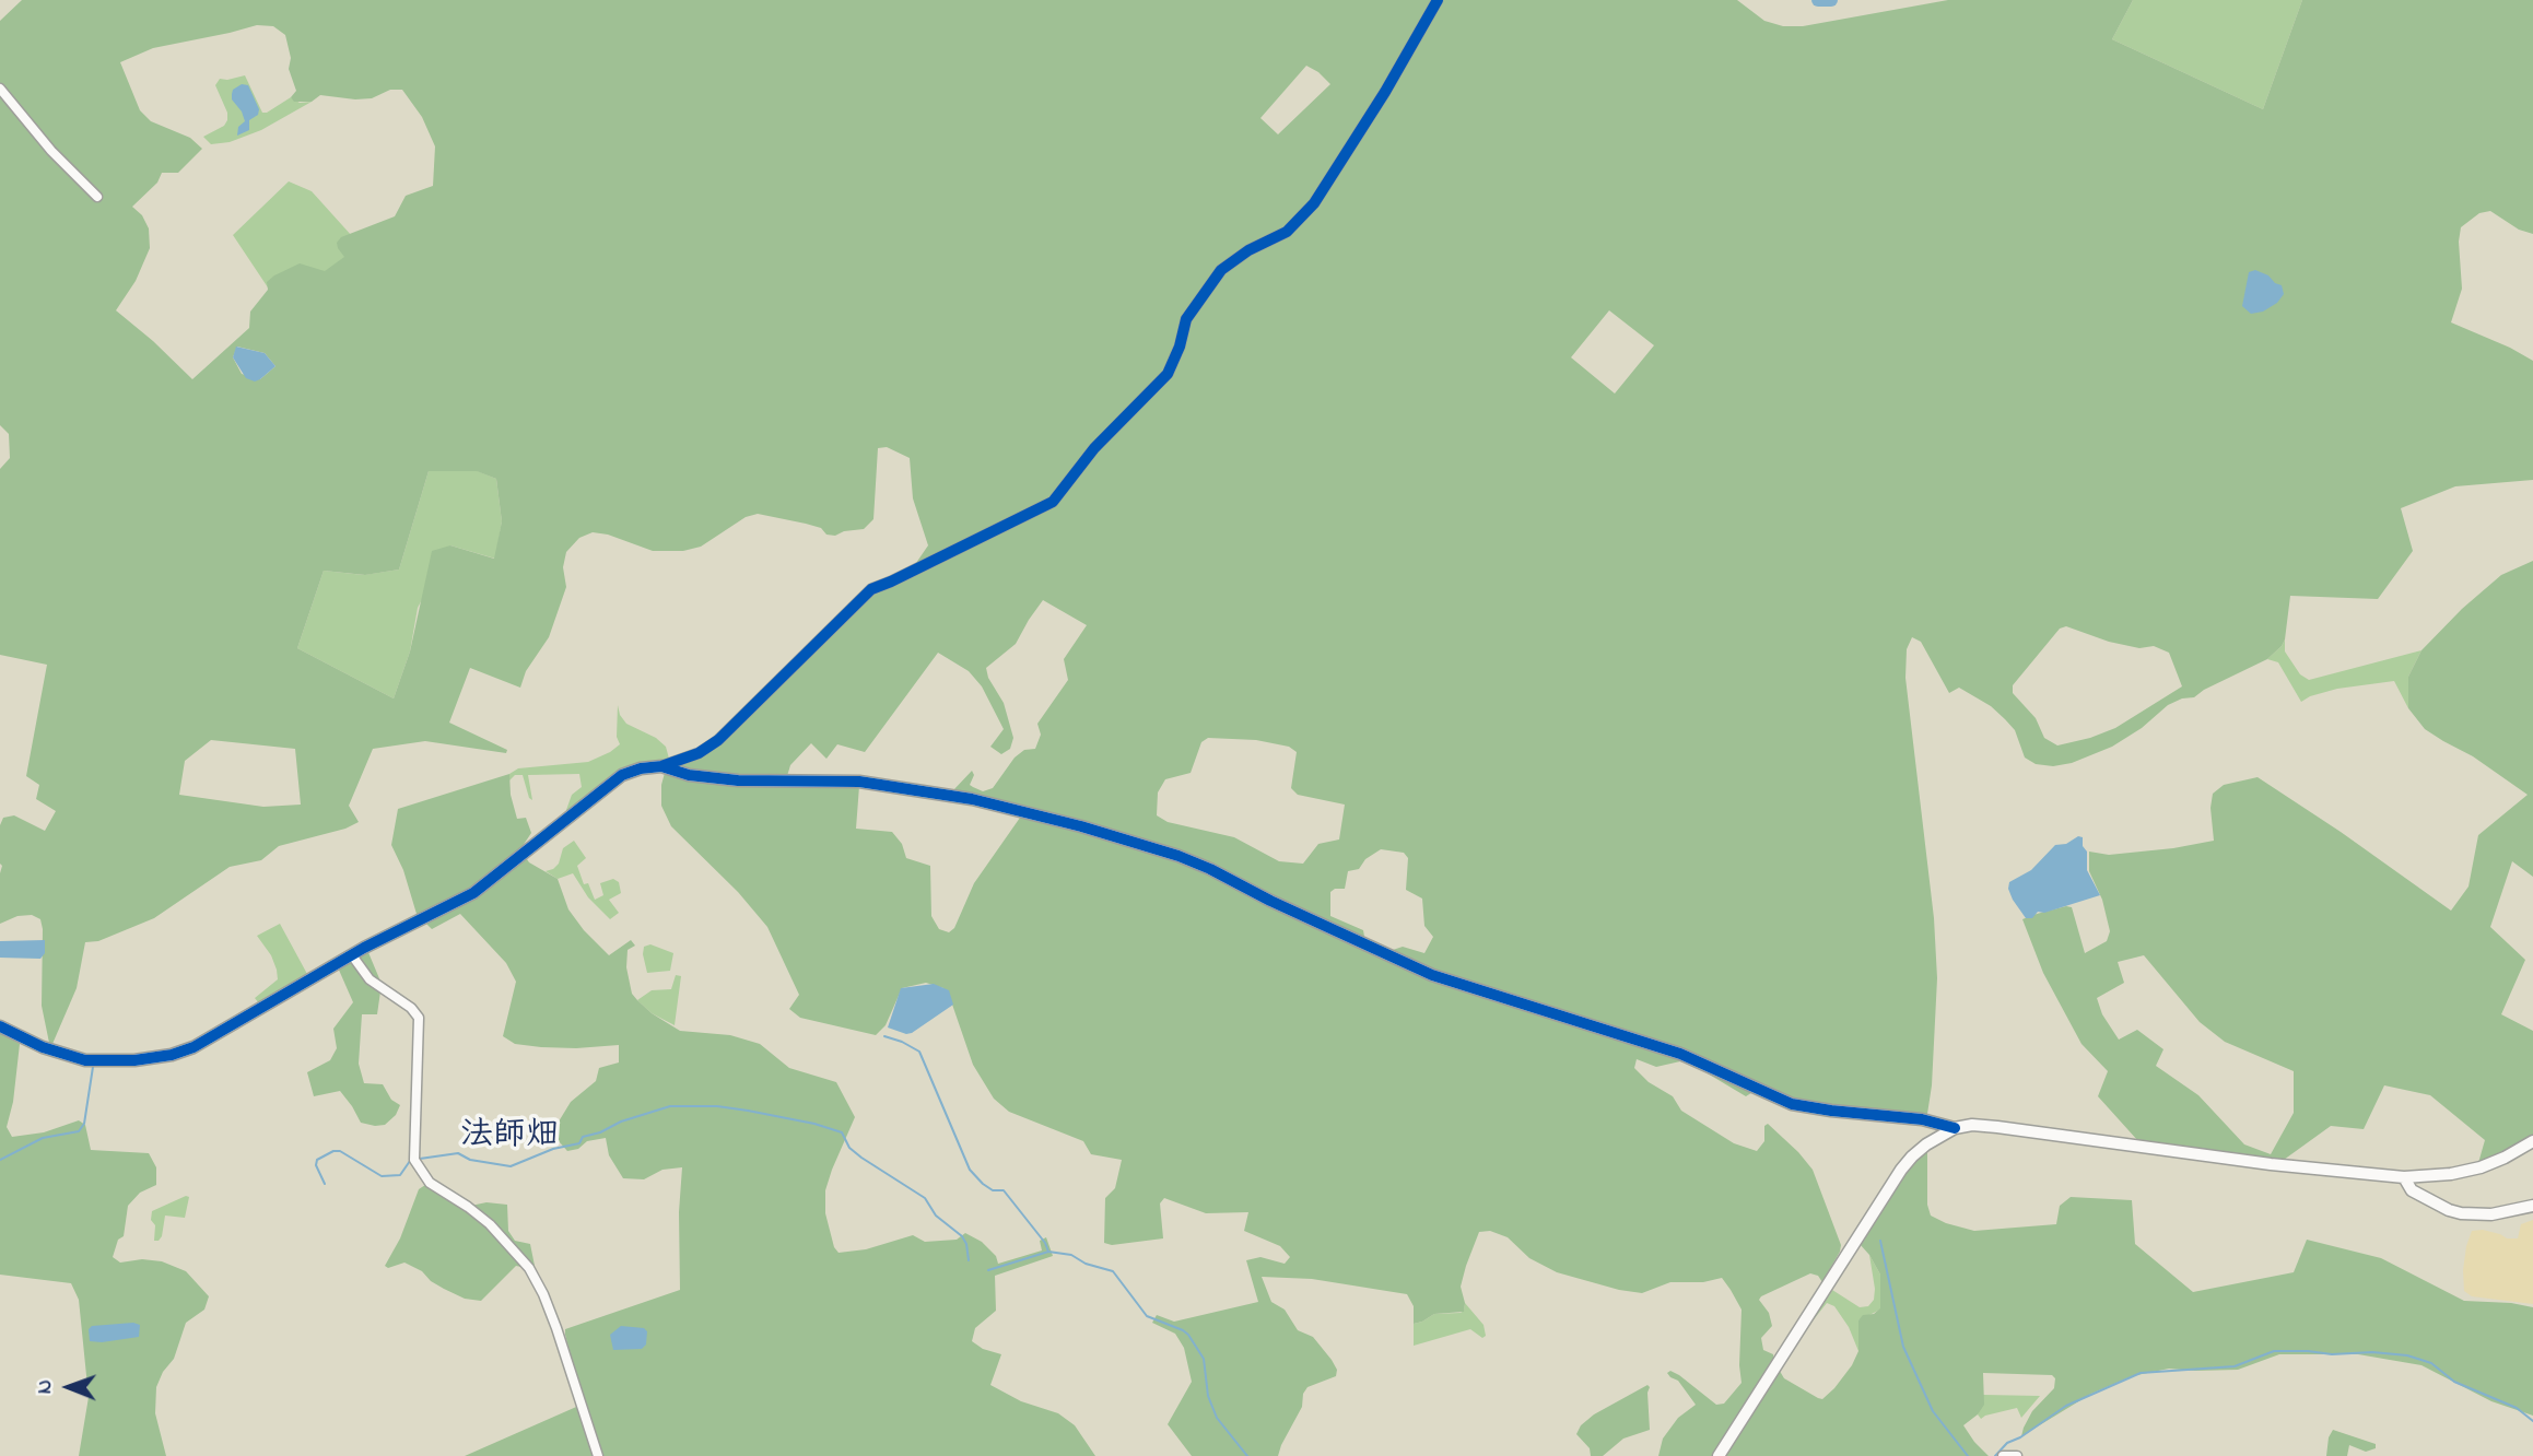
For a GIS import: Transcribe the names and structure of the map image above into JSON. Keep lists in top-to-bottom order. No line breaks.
{"districts":["法師畑"],"north":"left"}
